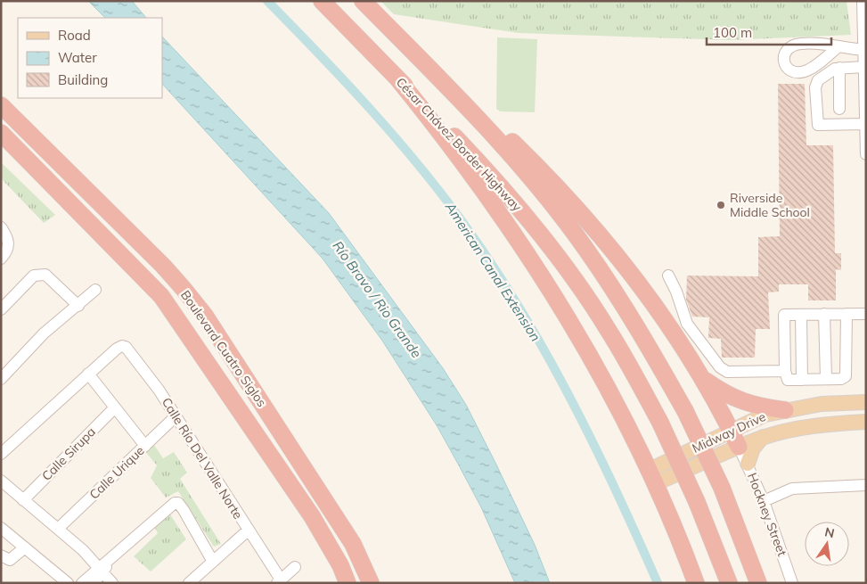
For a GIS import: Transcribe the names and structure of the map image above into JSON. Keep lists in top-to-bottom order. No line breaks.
{"streets":{"highway":["César Chávez Border Highway","Boulevard Cuatro Siglos"],"main road":["Midway Drive"],"street":["Calle Sirupa","Calle Río Del Valle Norte","Calle Urique","Hockney Street"]},"crossings":[["Midway Drive","Hockney Street"],["Calle Río Del Valle Norte","Calle Urique"]],"water":["American Canal Extension","Río Bravo / Rio Grande"],"places":["Riverside Middle School"],"legend":["Road","Water","Building"],"scale_bar":"100 m","north":"top"}
